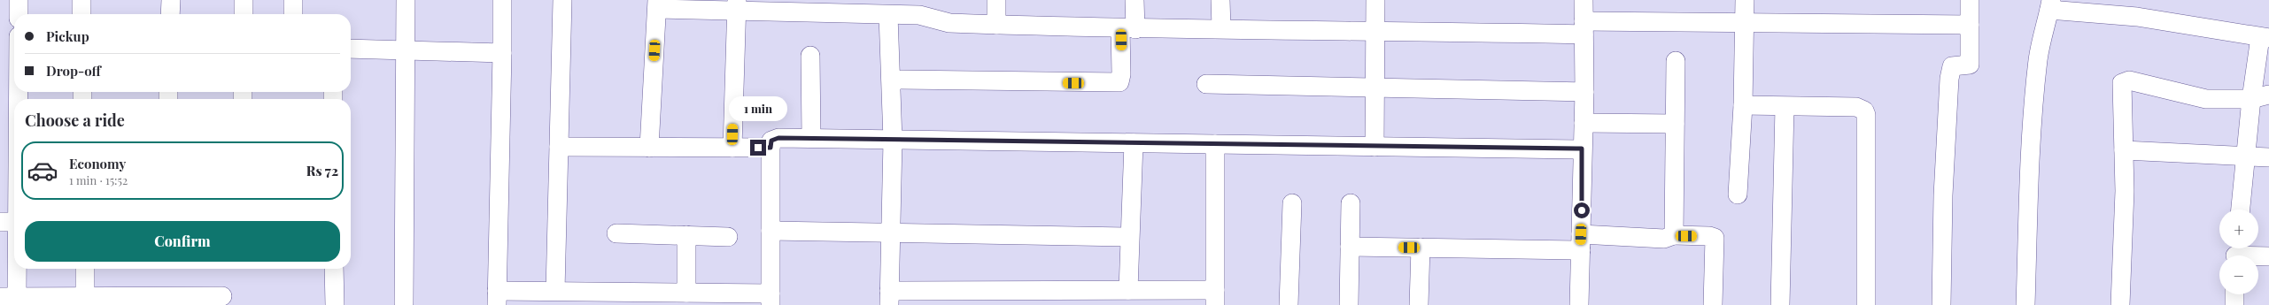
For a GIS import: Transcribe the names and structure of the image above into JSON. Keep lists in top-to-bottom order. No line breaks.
{"page":{"banner":["Pickup","Drop-off"],"bubble":"1 min","heading":"Choose a ride","list":[{"name":"Economy","note":"1 min · 15:52","value":"Rs 72"}],"map_buttons":["+","−"],"buttons":"Confirm"}}
